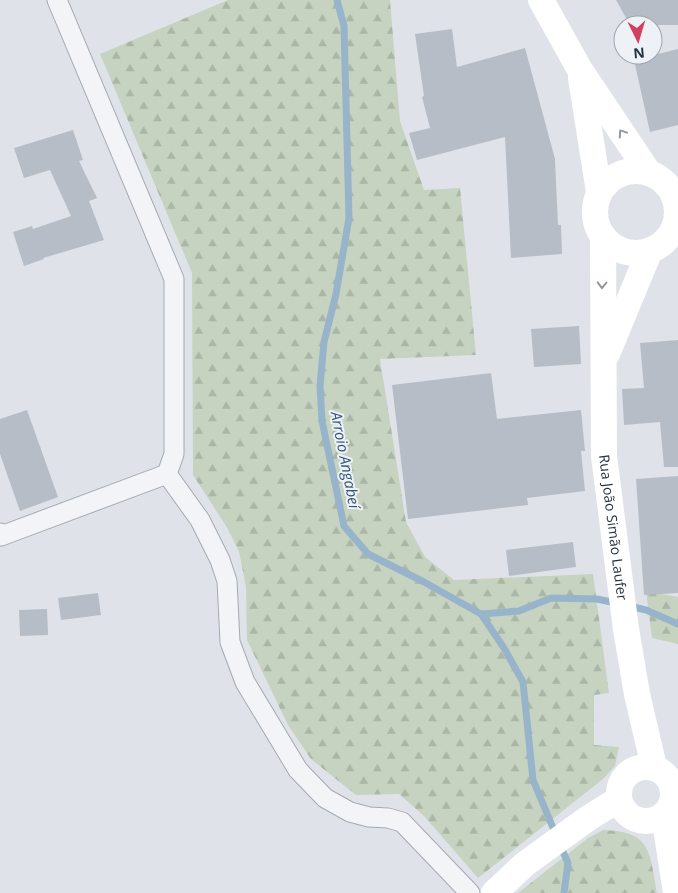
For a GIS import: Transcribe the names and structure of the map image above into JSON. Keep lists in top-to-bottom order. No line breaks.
{"streets":{"main road":["Rua João Simão Laufer"]},"water":["Arroio Angabeí"],"north":"bottom"}
